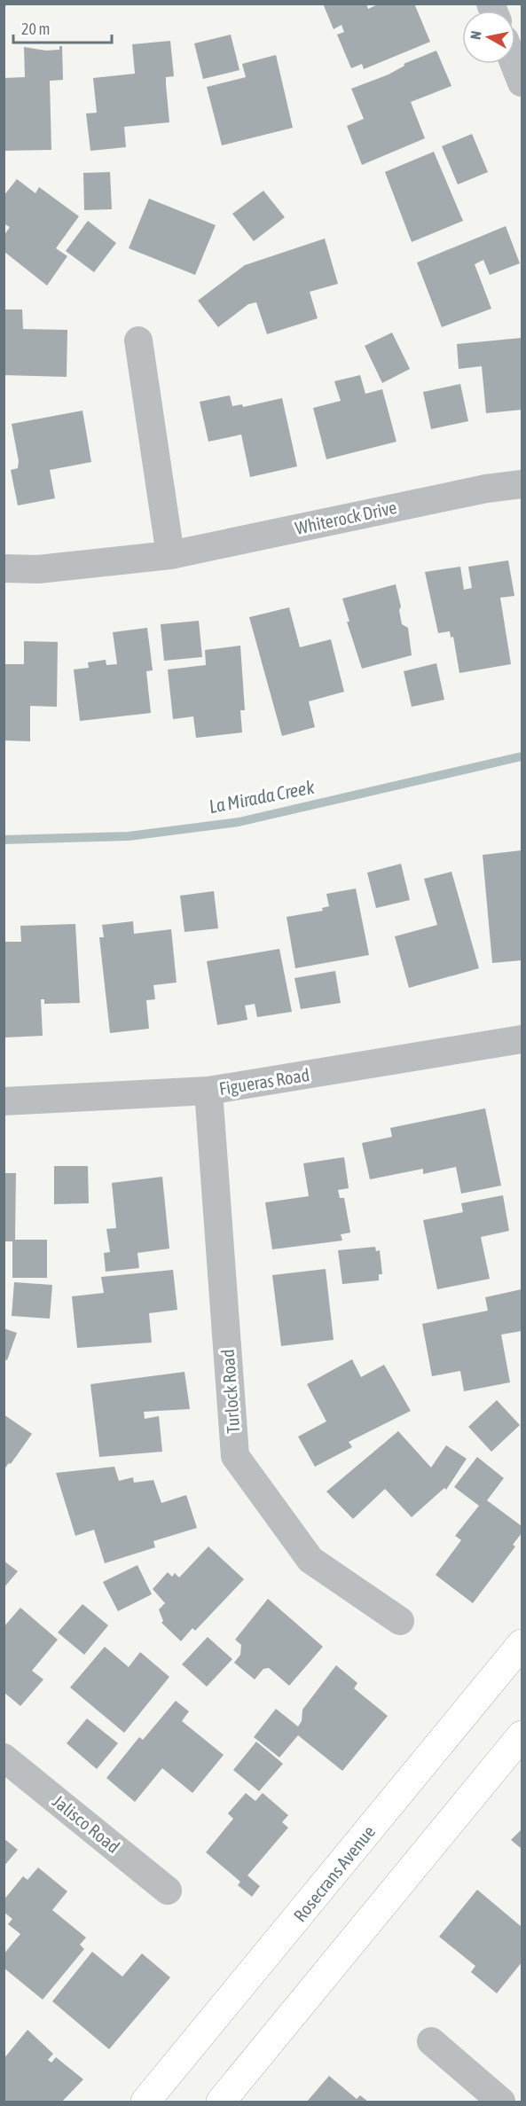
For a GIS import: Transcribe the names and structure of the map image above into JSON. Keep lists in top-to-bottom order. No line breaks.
{"streets":{"main road":["Rosecrans Avenue"],"street":["Whiterock Drive","Figueras Road","Turlock Road","Jalisco Road"]},"crossings":[["Figueras Road","Turlock Road"]],"water":["La Mirada Creek"],"scale_bar":"20 m","north":"left"}
